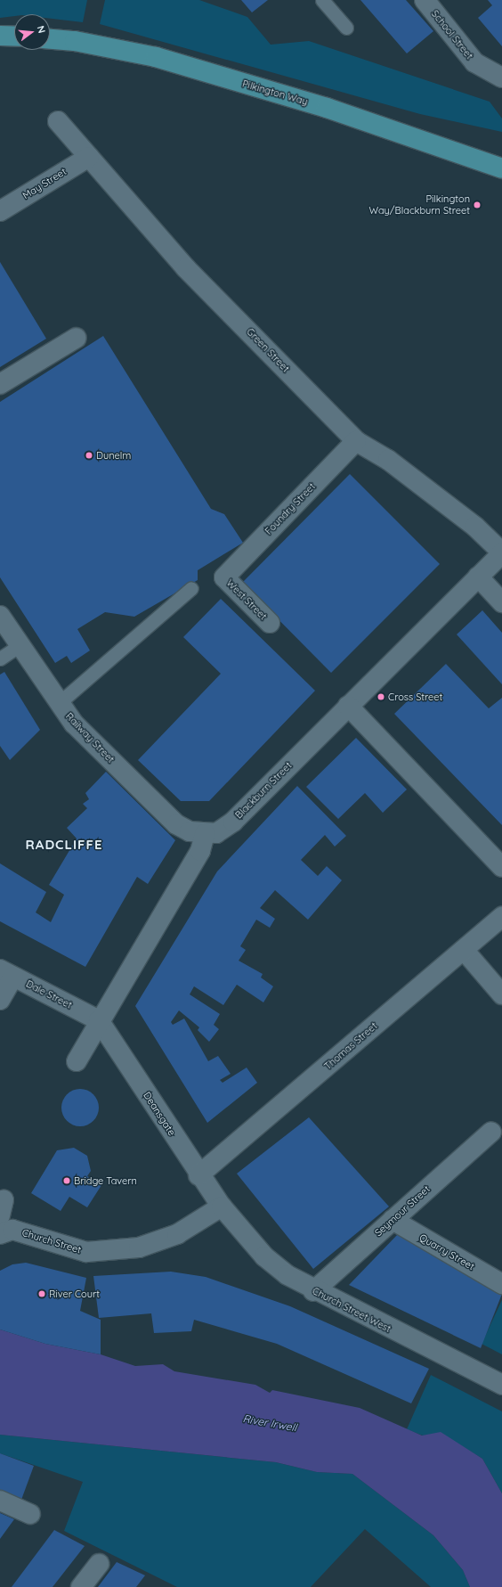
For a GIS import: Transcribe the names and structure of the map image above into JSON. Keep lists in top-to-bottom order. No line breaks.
{"streets":{"main road":["Pilkington Way"],"street":["School Street","May Street","Green Street","Foundry Street","West Street","Railway Street","Blackburn Street","Dale Street","Thomas Street","Deansgate","Seymour Street","Church Street","Quarry Street","Church Street West"]},"crossings":[["May Street","Green Street"],["Green Street","Foundry Street"],["Green Street","Blackburn Street"],["Foundry Street","West Street"],["Railway Street","Blackburn Street"],["Dale Street","Deansgate"],["Thomas Street","Deansgate"],["Deansgate","Church Street"],["Deansgate","Church Street West"],["Seymour Street","Quarry Street"],["Seymour Street","Church Street West"],["Church Street","Church Street West"]],"districts":["RADCLIFFE"],"water":["River Irwell"],"places":["Pilkington Way/Blackburn Street","Dunelm","Cross Street","Bridge Tavern","River Court"],"north":"right"}
